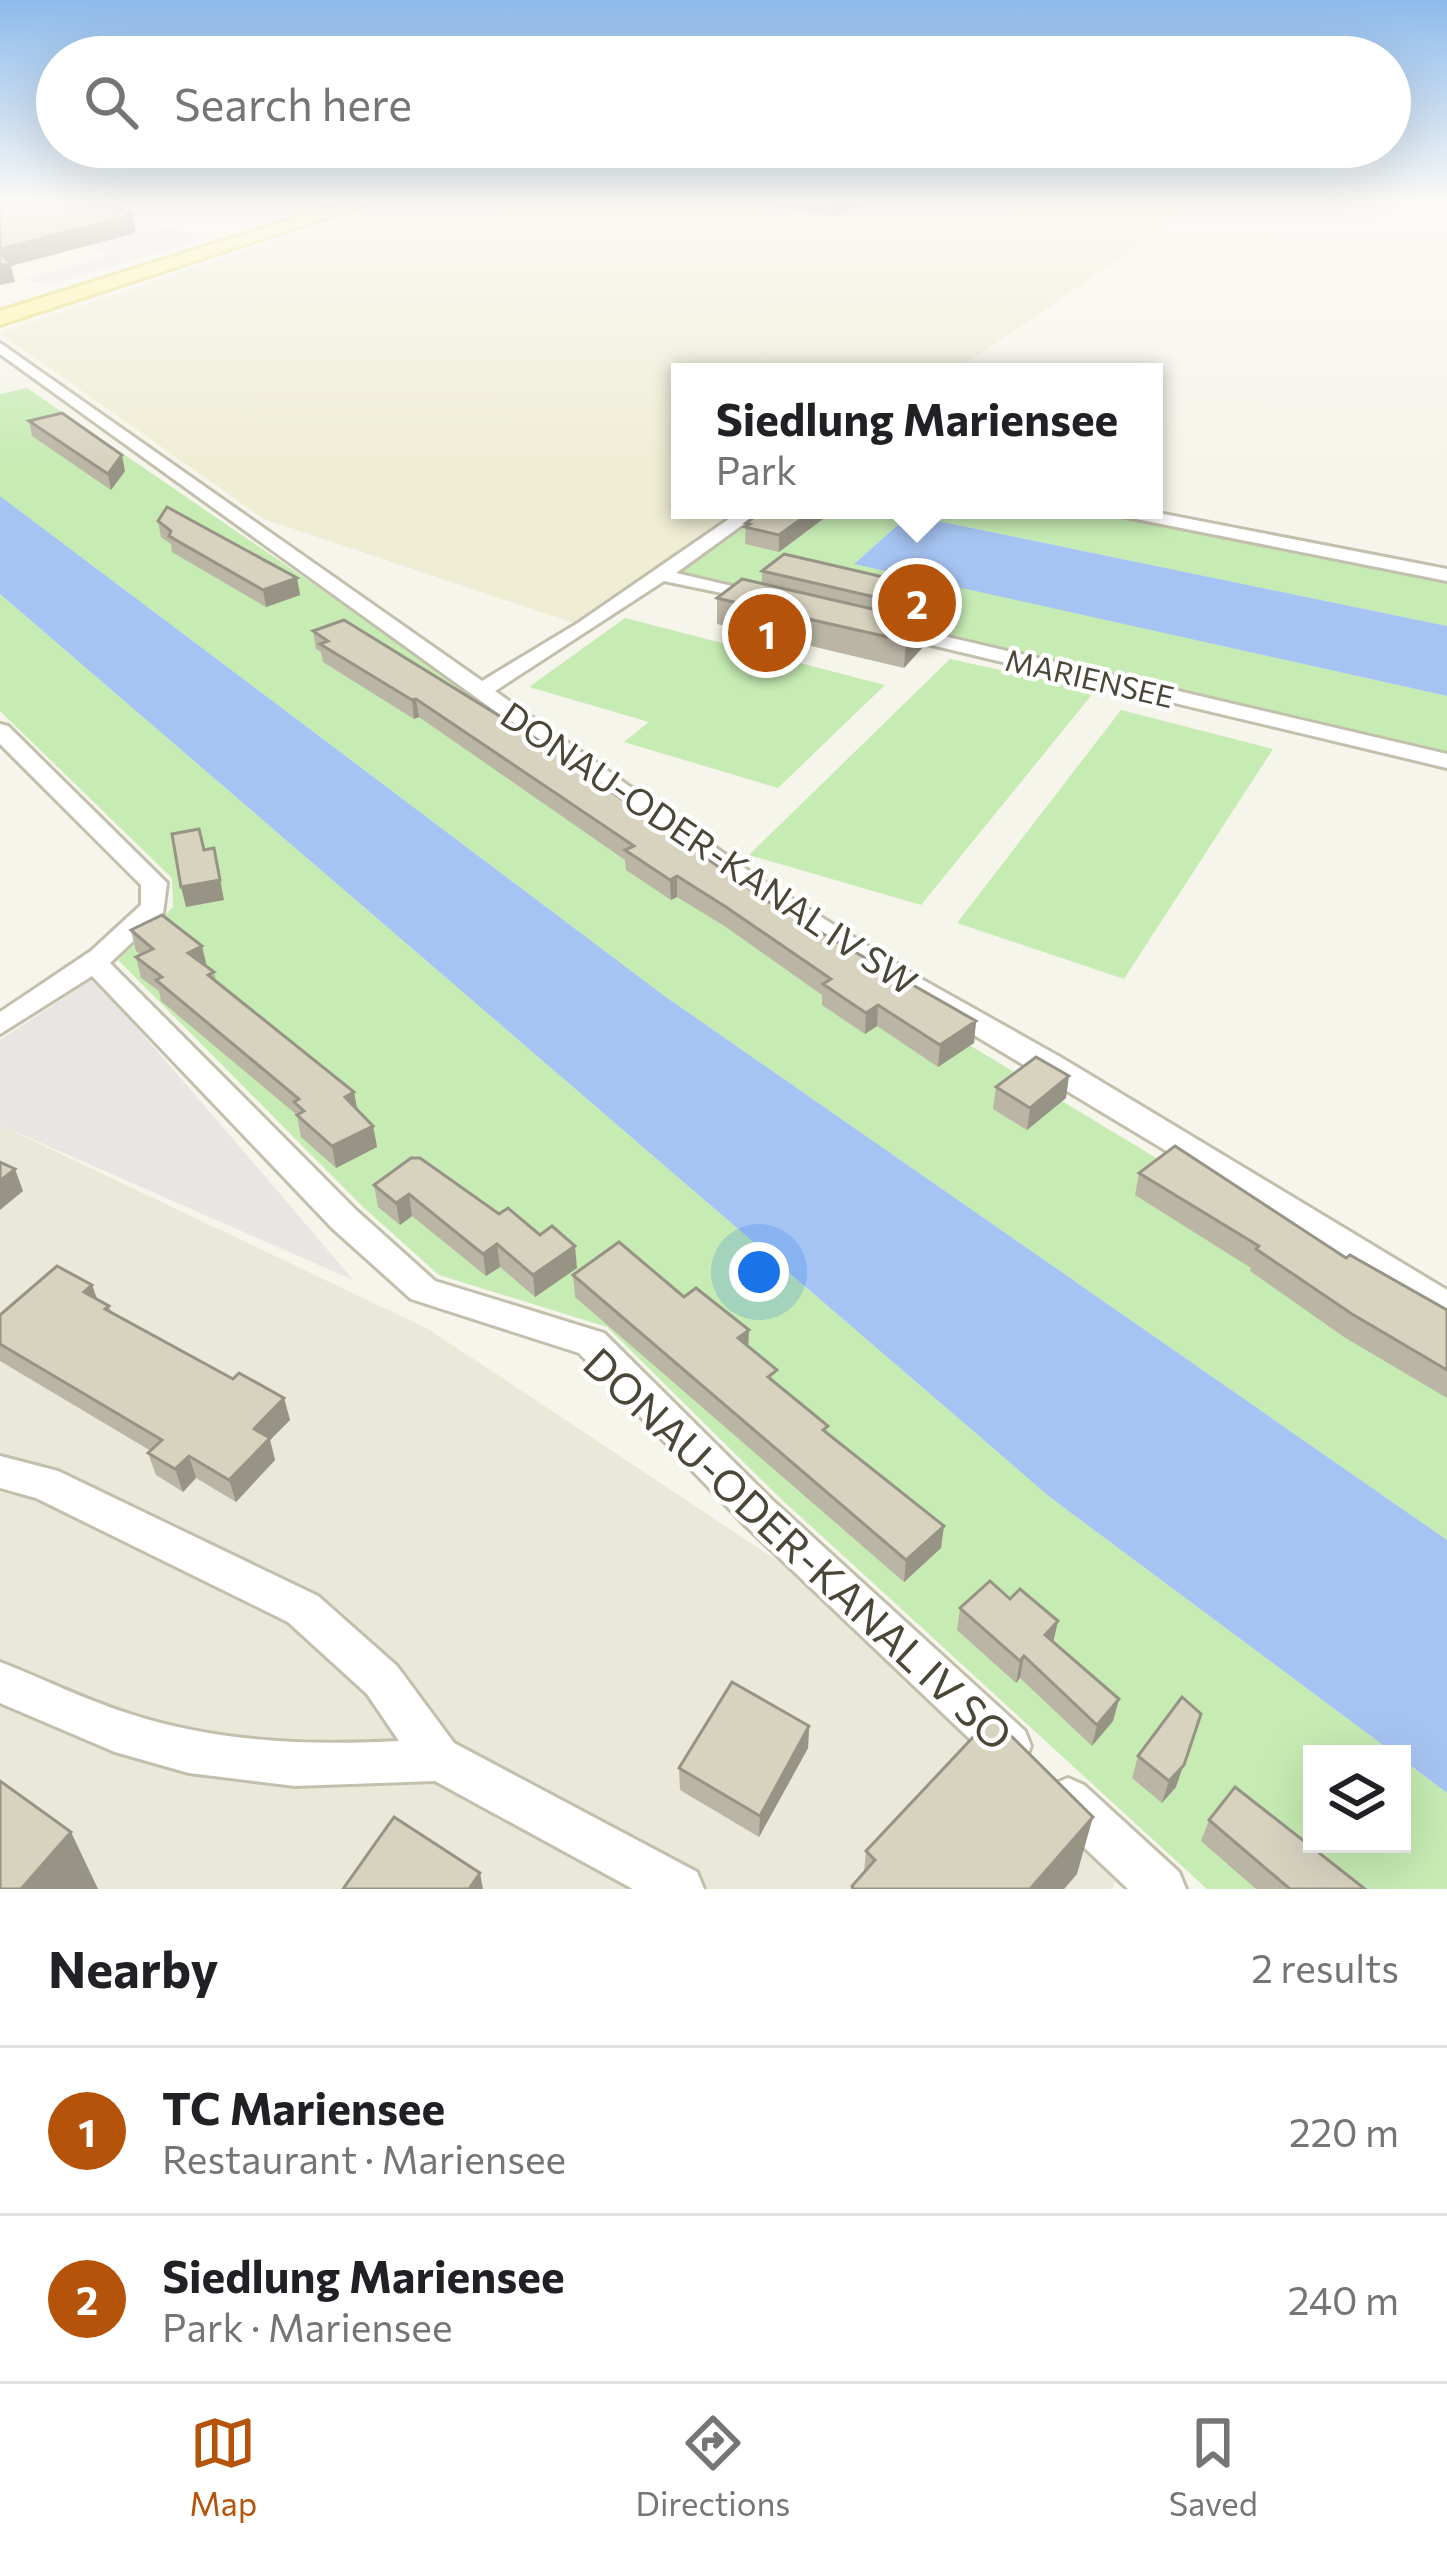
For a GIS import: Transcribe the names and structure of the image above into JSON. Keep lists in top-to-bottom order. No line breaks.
{"streets":{"street":["MARIENSEE","DONAU-ODER-KANAL IV SW","DONAU-ODER-KANAL IV SO"]},"page":{"search":"Search here","popup":["Siedlung Mariensee","Park"],"pins":["2","1"],"heading":["Nearby","2 results"],"list":[{"mark":"1","name":"TC Mariensee","note":"Restaurant · Mariensee","value":"220 m"},{"mark":"2","name":"Siedlung Mariensee","note":"Park · Mariensee","value":"240 m"}],"nav":["Map","Directions","Saved"]}}
